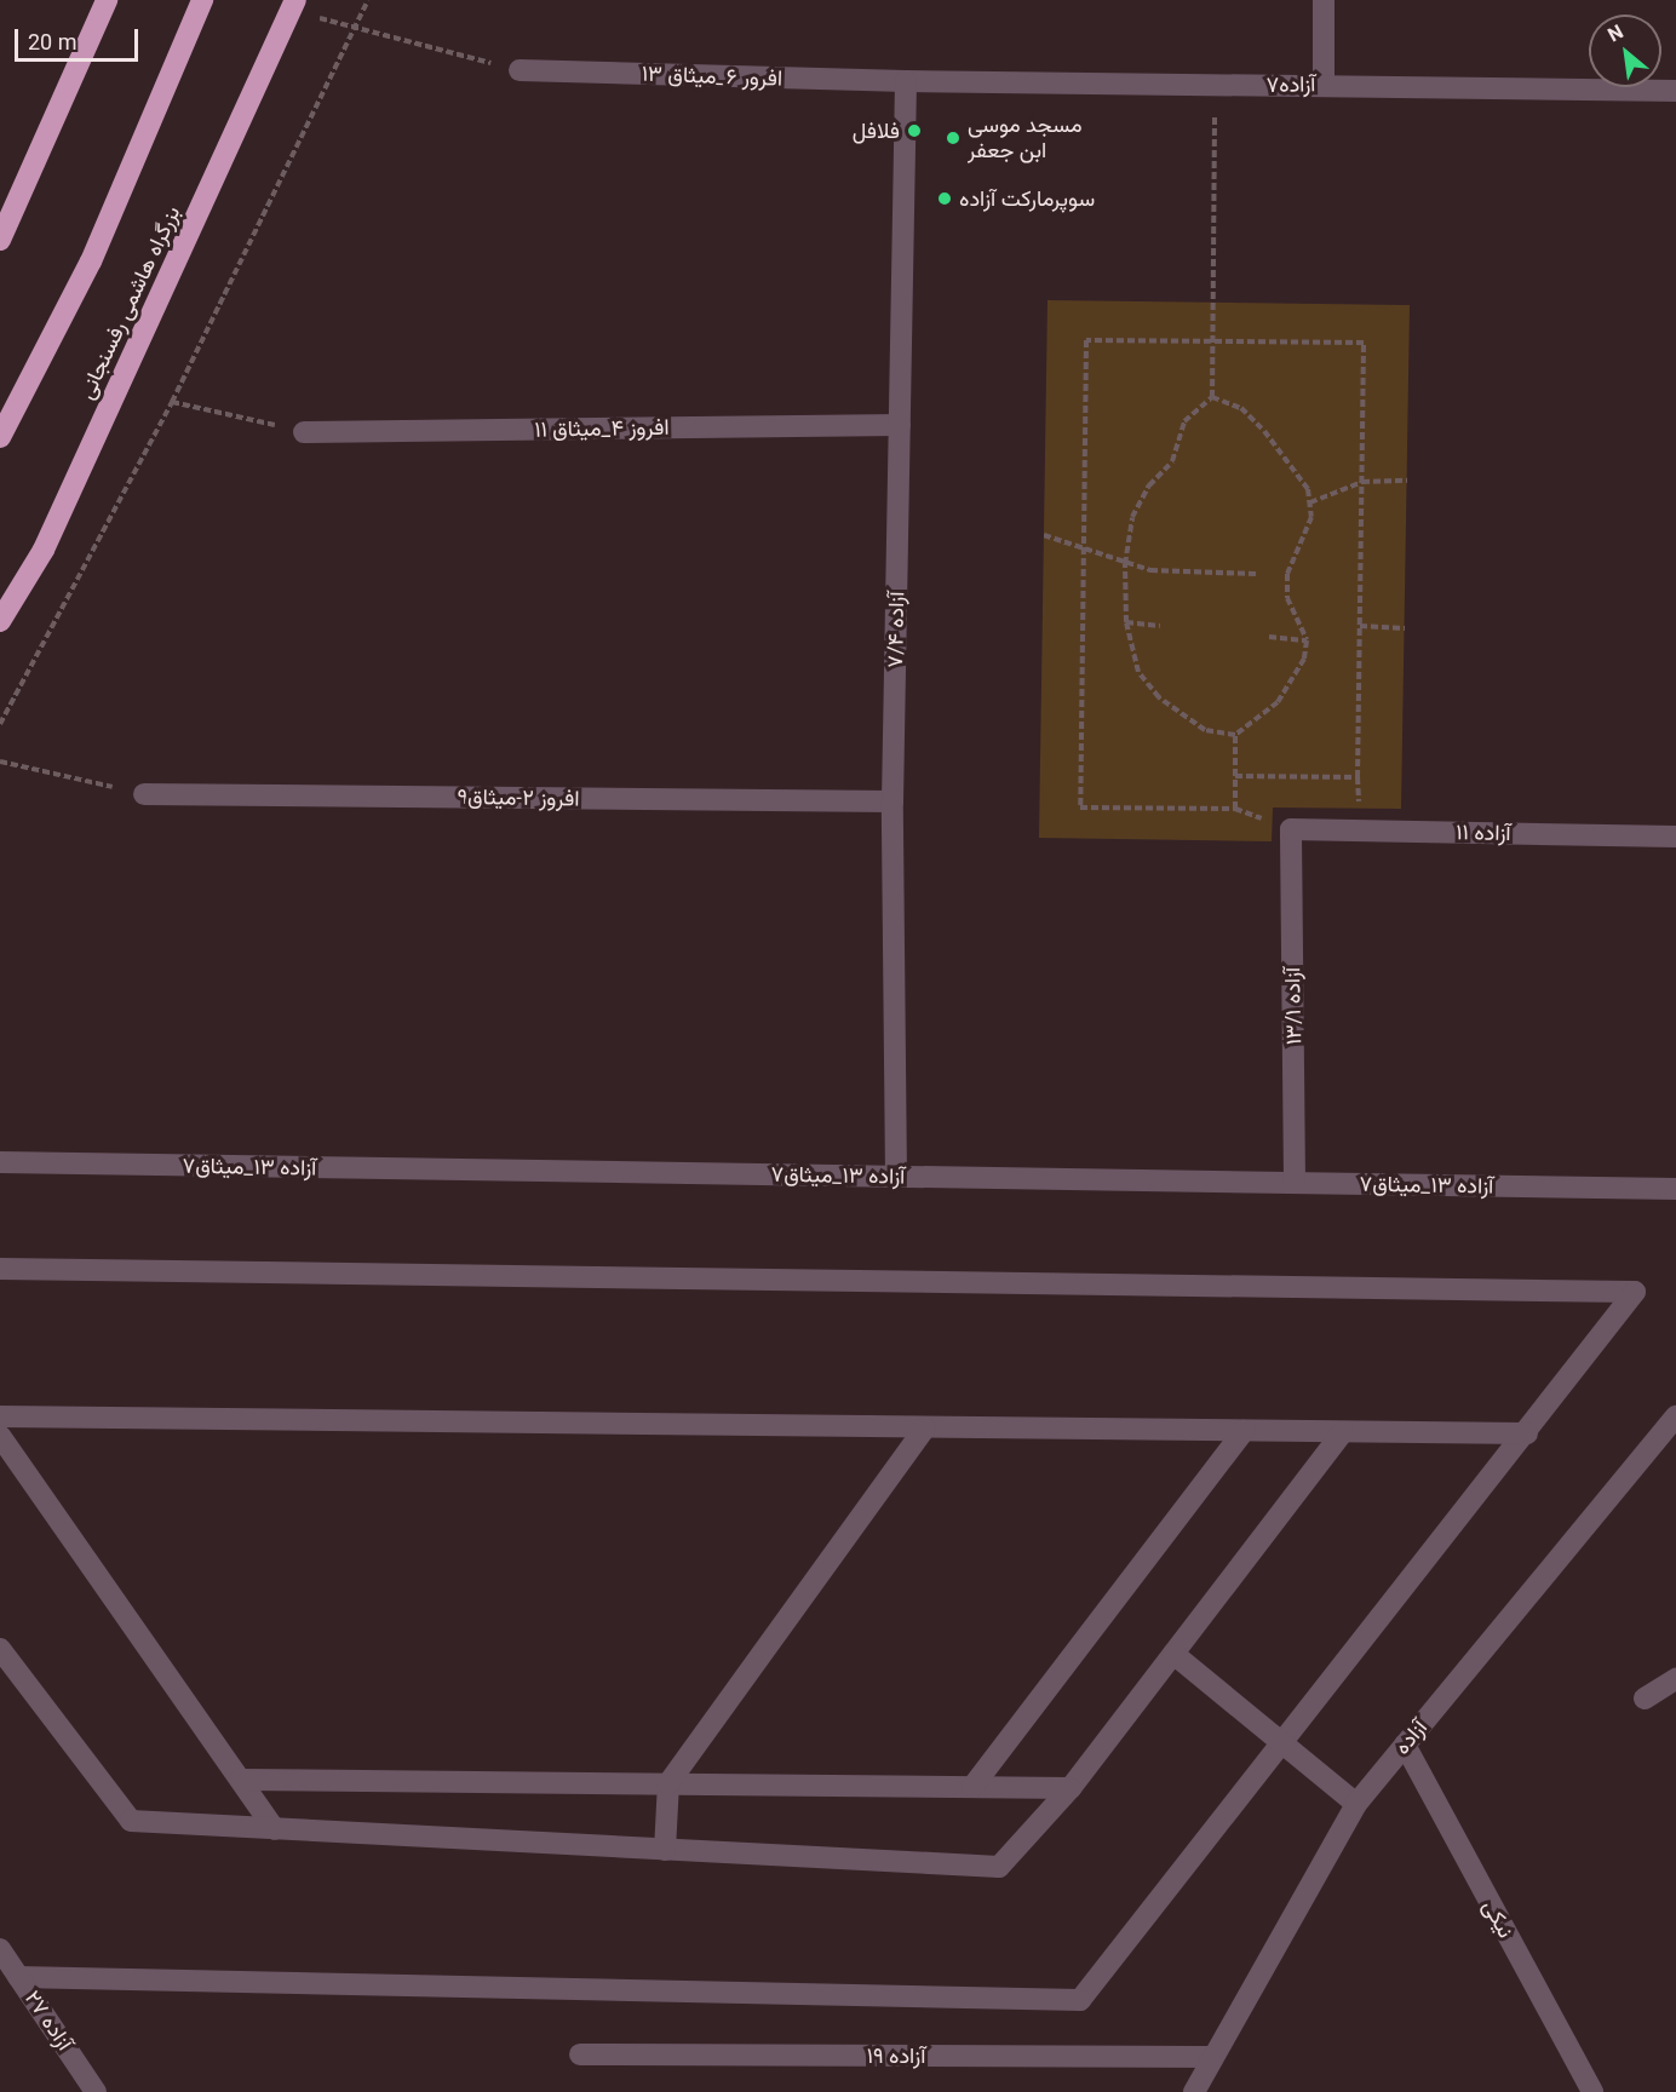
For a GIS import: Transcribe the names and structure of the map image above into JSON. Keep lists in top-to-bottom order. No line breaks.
{"streets":{"highway":["بزرگراه هاشمی رفسنجانی"],"street":["افرور ۶_میثاق ۱۳","آزاده۷","افروز ۴_میثاق ۱۱","آزاده ۷/۴","افروز ۲-میثاق۹","آزاده ۱۱","آزاده ۱۳/۱","آزاده ۱۳_میثاق۷","آزاده","نیکی","آزاده ۲۷","آزاده ۱۹"]},"crossings":[["افرور ۶_میثاق ۱۳","آزاده۷"],["افرور ۶_میثاق ۱۳","آزاده ۷/۴"],["آزاده۷","آزاده ۷/۴"],["افروز ۴_میثاق ۱۱","آزاده ۷/۴"],["آزاده ۷/۴","افروز ۲-میثاق۹"],["آزاده ۷/۴","آزاده ۱۳_میثاق۷"],["آزاده ۱۱","آزاده ۱۳/۱"],["آزاده ۱۳/۱","آزاده ۱۳_میثاق۷"],["آزاده","نیکی"],["آزاده","آزاده ۱۹"]],"places":["فلافل","مسجد موسی ابن جعفر","سوپرمارکت آزاده"],"scale_bar":"20 m","north":"top left"}
